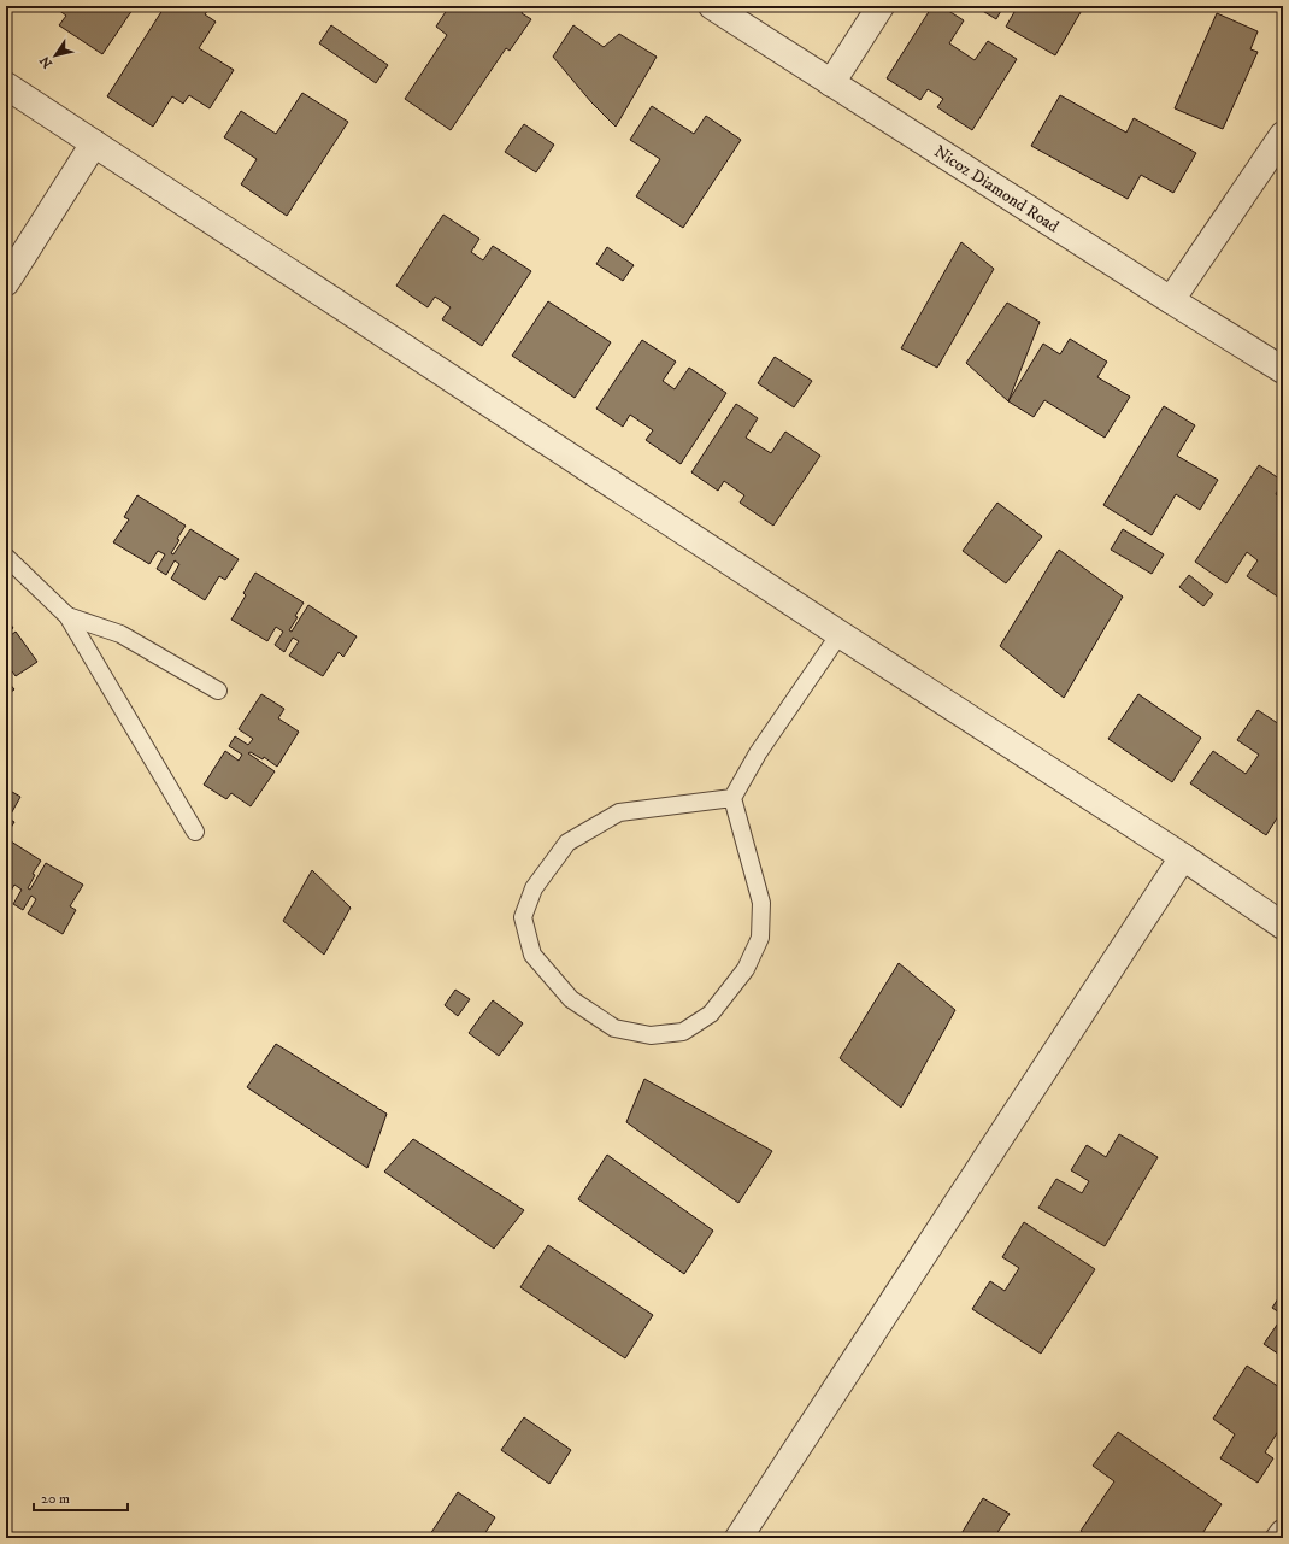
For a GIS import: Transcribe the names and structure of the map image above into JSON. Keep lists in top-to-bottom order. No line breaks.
{"streets":{"street":["Nicoz Diamond Road"]},"scale_bar":"20 m","north":"bottom left"}
